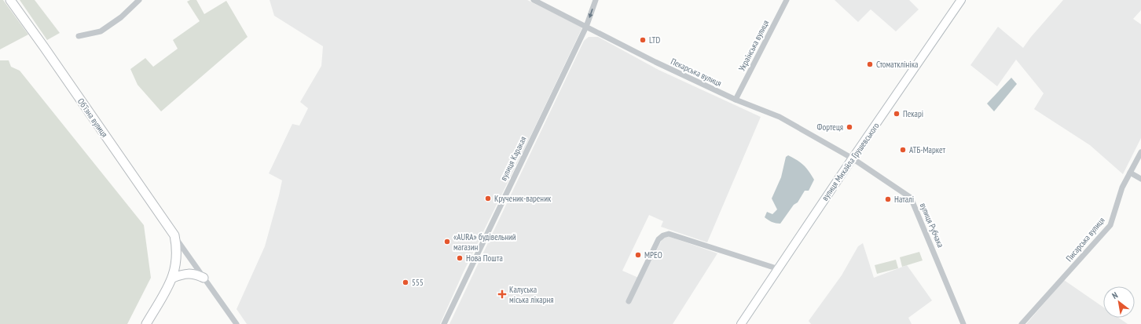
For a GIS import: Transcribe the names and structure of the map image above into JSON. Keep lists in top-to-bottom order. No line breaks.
{"streets":{"main road":["Обʼїзна вулиця","вулиця Михайла Грушевського"],"street":["Українська вулиця","Пекарська вулиця","вулиця Каракая","вулиця Рубчака","Писарська вулиця"]},"crossings":[["Українська вулиця","Пекарська вулиця"],["Пекарська вулиця","вулиця Каракая"],["Пекарська вулиця","вулиця Михайла Грушевського"],["Пекарська вулиця","вулиця Рубчака"],["вулиця Михайла Грушевського","вулиця Рубчака"]],"places":{"other":["LTD","Стоматклініка","Пекарі","Фортеця","АТБ-Маркет","Крученик-вареник","Наталі","«AURA» будівельний магазин","МРЕО","Нова Пошта","555"],"health":["Калуська міська лікарня"]},"north":"top left"}
